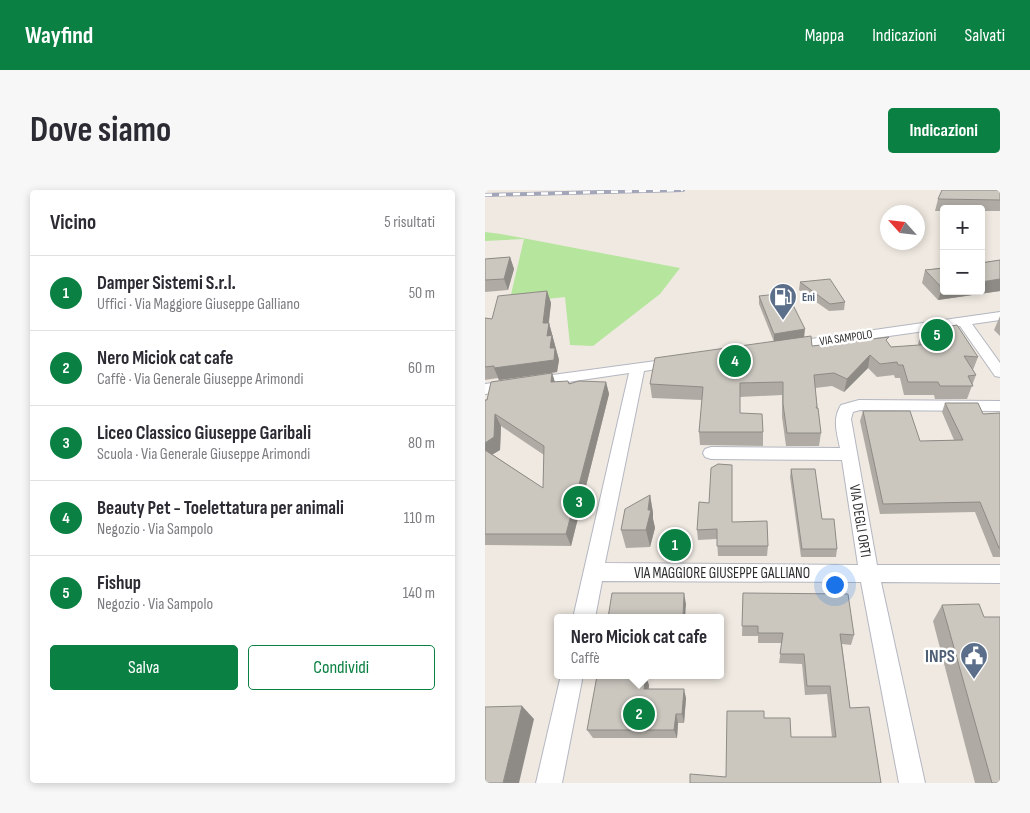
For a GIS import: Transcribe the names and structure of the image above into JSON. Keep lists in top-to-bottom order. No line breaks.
{"streets":{"street":["VIA SAMPOLO","VIA DEGLI ORTI","VIA MAGGIORE GIUSEPPE GALLIANO"]},"crossings":[["VIA DEGLI ORTI","VIA MAGGIORE GIUSEPPE GALLIANO"]],"places":{"fuel station":["Eni"],"public building":["INPS"]},"north":"top left","page":{"header":"Wayfind","nav":["Mappa","Indicazioni","Salvati"],"buttons":["Indicazioni",["Salva","Condividi"]],"title":"Dove siamo","heading":["Vicino","5 risultati"],"map_buttons":["+","−"],"list":[{"mark":"1","name":"Damper Sistemi S.r.l.","note":"Uffici · Via Maggiore Giuseppe Galliano","value":"50 m"},{"mark":"2","name":"Nero Miciok cat cafe","note":"Caffè · Via Generale Giuseppe Arimondi","value":"60 m"},{"mark":"3","name":"Liceo Classico Giuseppe Garibali","note":"Scuola · Via Generale Giuseppe Arimondi","value":"80 m"},{"mark":"4","name":"Beauty Pet - Toelettatura per animali","note":"Negozio · Via Sampolo","value":"110 m"},{"mark":"5","name":"Fishup","note":"Negozio · Via Sampolo","value":"140 m"}],"pins":["5","4","3","1","2"],"popup":["Nero Miciok cat cafe","Caffè"]}}
